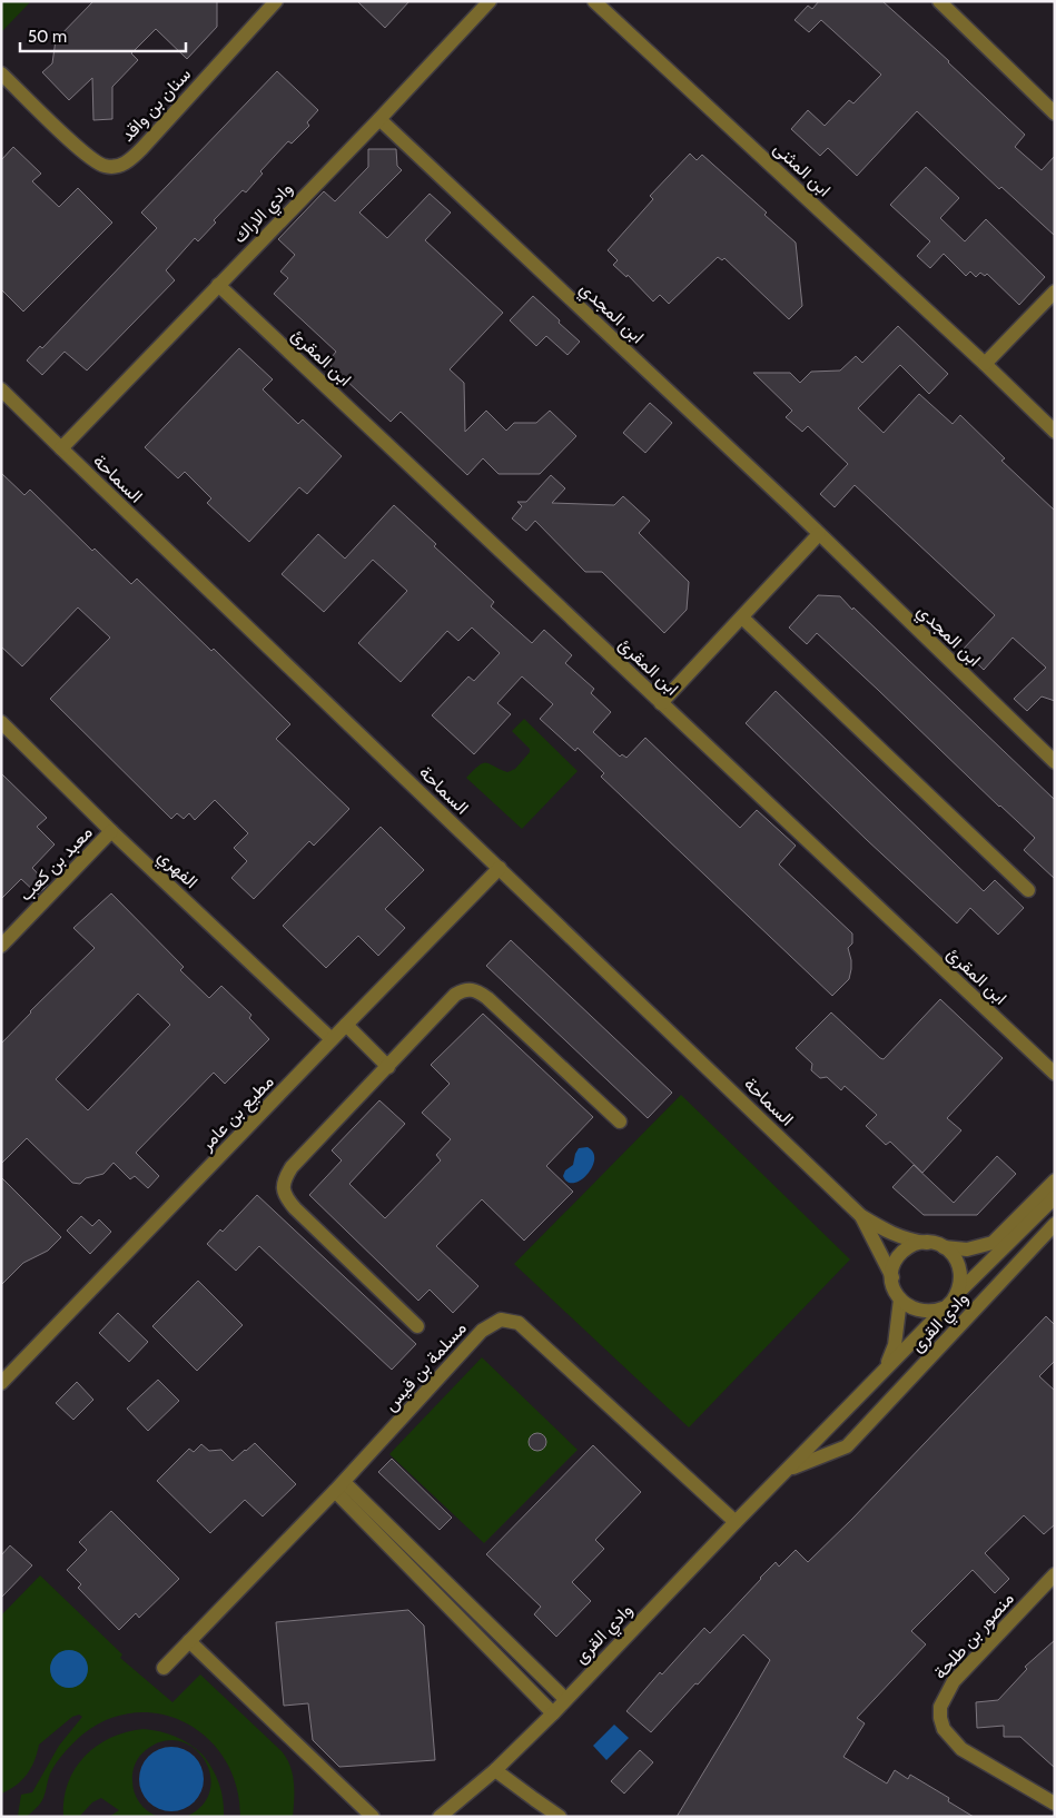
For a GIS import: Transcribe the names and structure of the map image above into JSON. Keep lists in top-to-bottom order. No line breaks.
{"streets":{"street":["سنان بن واقد","ابن المثنى","وادي الاراك","ابن المجدي","ابن المقرئ","السماحة","معبد بن كعب","الفهري","مطيع بن عامر","وادي القرى","مسلمة بن قيس","منصور بن طلحة"]},"crossings":[["وادي الاراك","ابن المجدي"],["وادي الاراك","ابن المقرئ"],["وادي الاراك","السماحة"],["السماحة","مطيع بن عامر"],["السماحة","وادي القرى"],["معبد بن كعب","الفهري"],["الفهري","مطيع بن عامر"],["وادي القرى","مسلمة بن قيس"]],"scale_bar":"50 m"}
